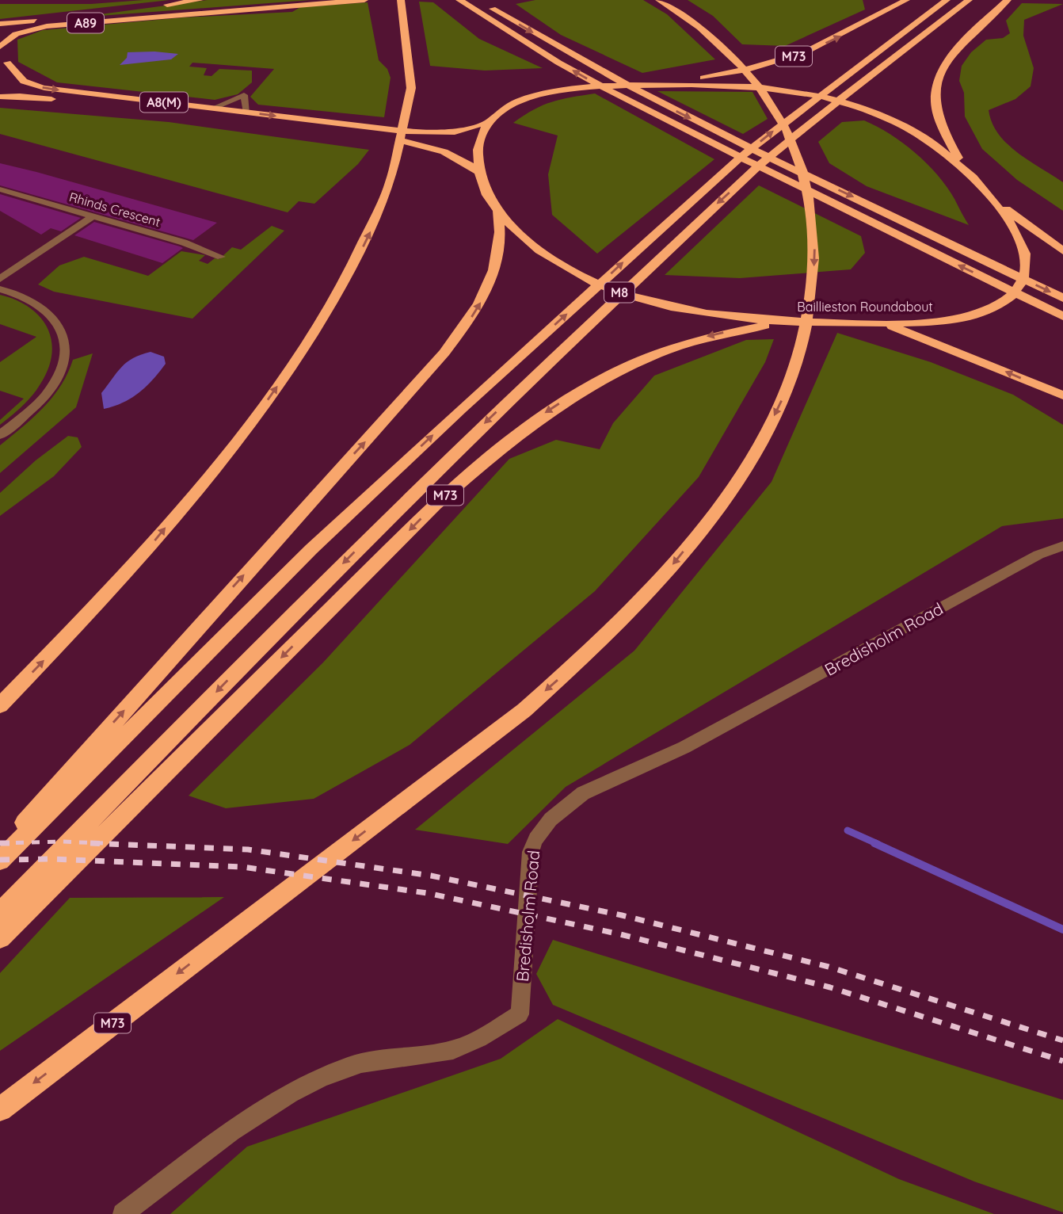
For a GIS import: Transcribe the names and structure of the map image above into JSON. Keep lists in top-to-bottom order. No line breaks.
{"streets":{"highway":["A89","M73","A8(M)","M8","Baillieston Roundabout"],"street":["Rhinds Crescent","Bredisholm Road"]},"crossings":[["M73","Baillieston Roundabout"],["A8(M)","Baillieston Roundabout"],["M8","Baillieston Roundabout"]]}
